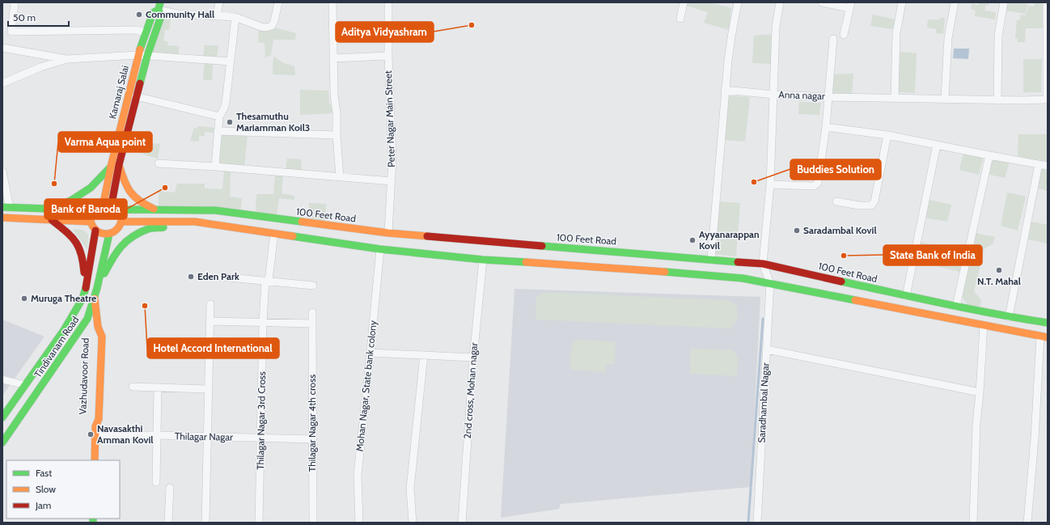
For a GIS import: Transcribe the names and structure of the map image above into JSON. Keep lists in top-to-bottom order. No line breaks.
{"streets":{"main road":["Kamaraj Salai","100 Feet Road","Tindivanam Road","Vazhudavoor Road"],"street":["Anna nagar","Peter Nagar Main Street","Mohan Nagar, State bank colony","2nd cross, Mohan nagar","Saradhambal Nagar","Thilagar Nagar 3rd Cross","Thilagar Nagar 4th cross","Thilagar Nagar"]},"crossings":[["Kamaraj Salai","100 Feet Road"],["Kamaraj Salai","Tindivanam Road"],["Peter Nagar Main Street","100 Feet Road"],["100 Feet Road","Tindivanam Road"],["Tindivanam Road","Vazhudavoor Road"],["Vazhudavoor Road","Thilagar Nagar"],["Thilagar Nagar 3rd Cross","Thilagar Nagar"],["Thilagar Nagar 4th cross","Thilagar Nagar"]],"places":["Community Hall","Aditya Vidyashram","Thesamuthu Mariamman Koil3","Buddies Solution","Varma Aqua point","Bank of Baroda","Saradambal Kovil","Ayyanarappan Kovil","State Bank of India","N.T. Mahal","Eden Park","Muruga Theatre","Hotel Accord International","Navasakthi Amman Kovil"],"legend":["Fast","Slow","Jam"],"scale_bar":"50 m"}
